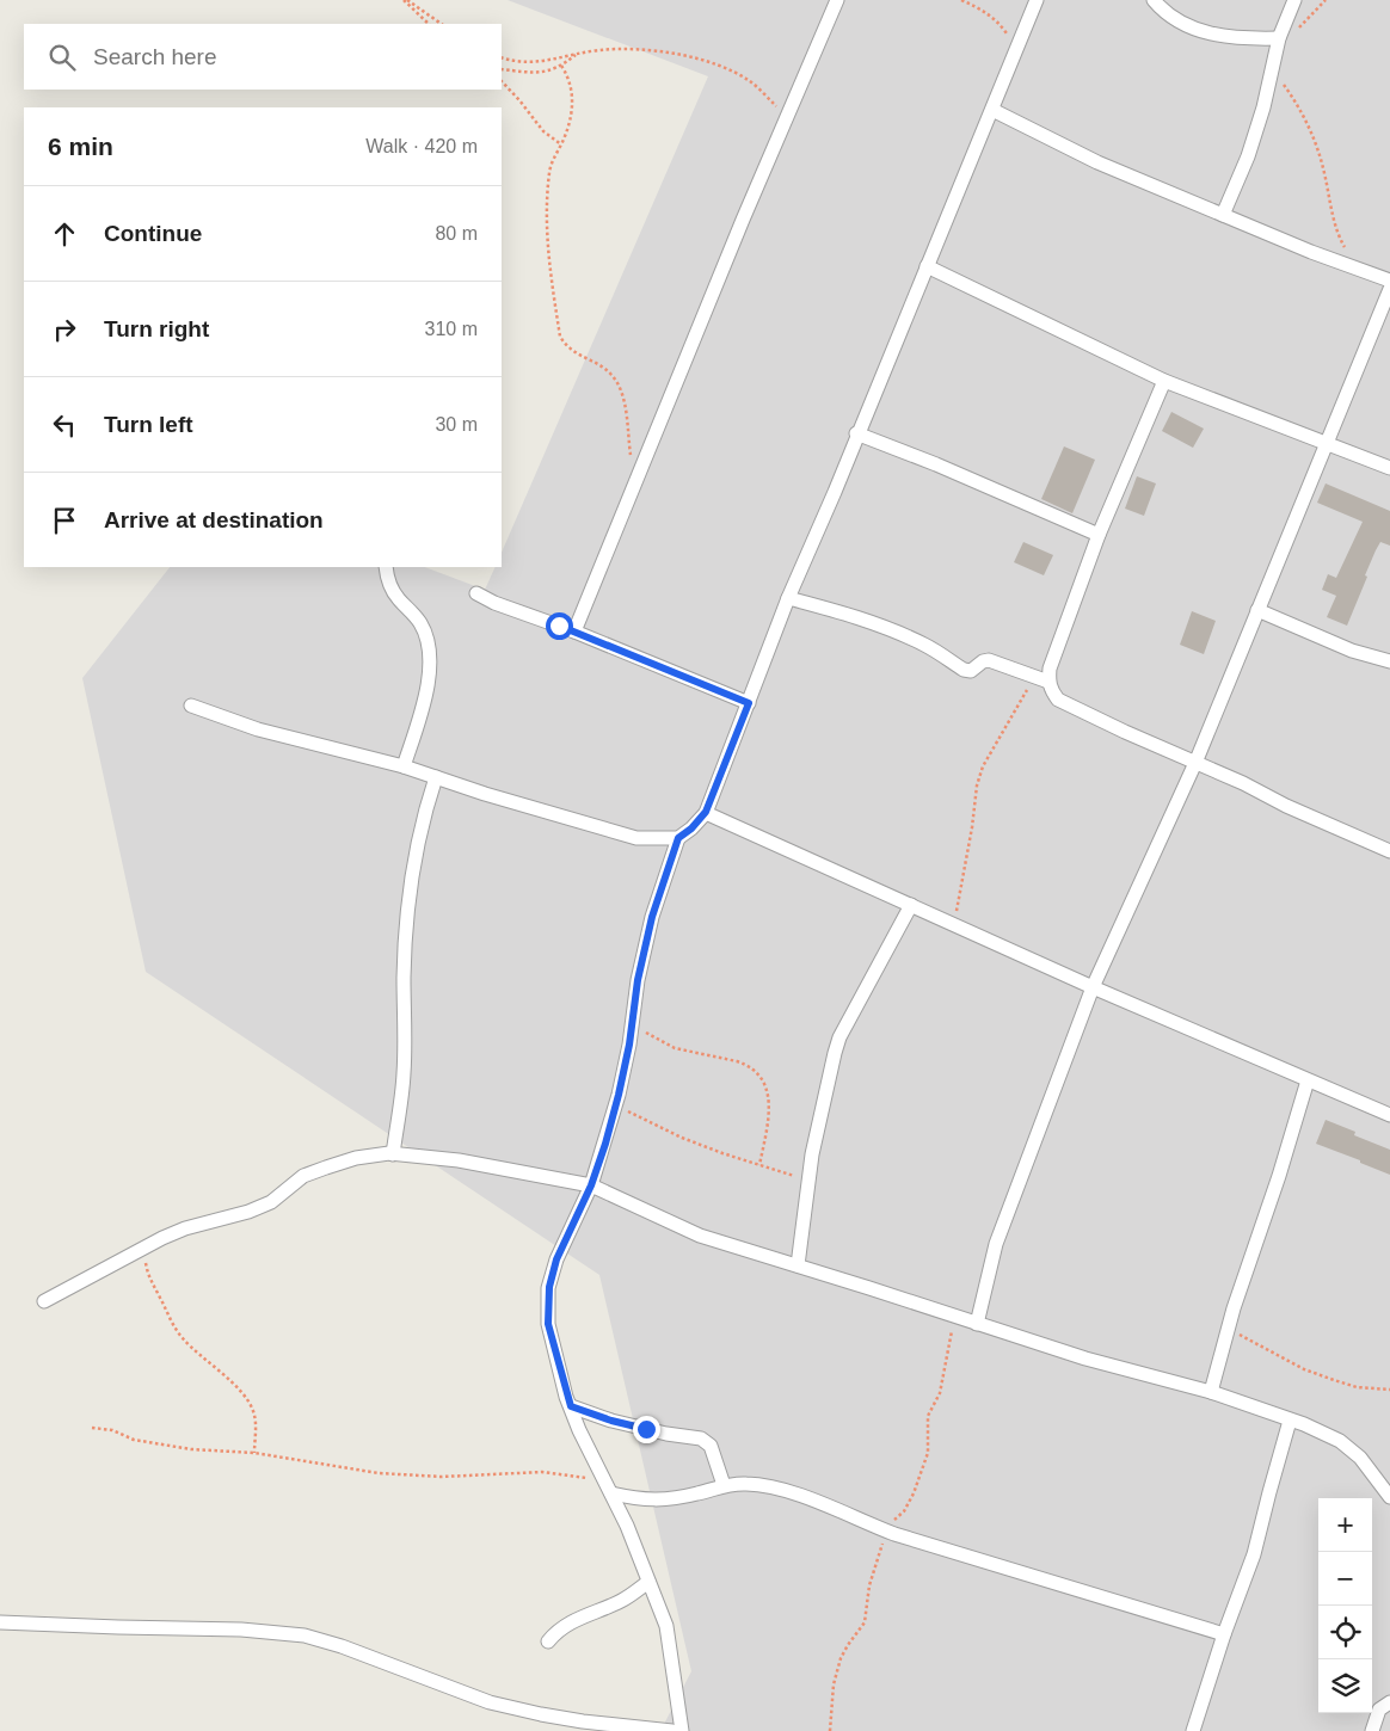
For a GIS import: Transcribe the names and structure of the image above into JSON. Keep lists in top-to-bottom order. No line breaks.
{"page":{"search":"Search here","heading":["6 min","Walk · 420 m"],"list":[["Continue","80 m"],["Turn right","310 m"],["Turn left","30 m"],"Arrive at destination"],"map_buttons":["+","−"]}}
